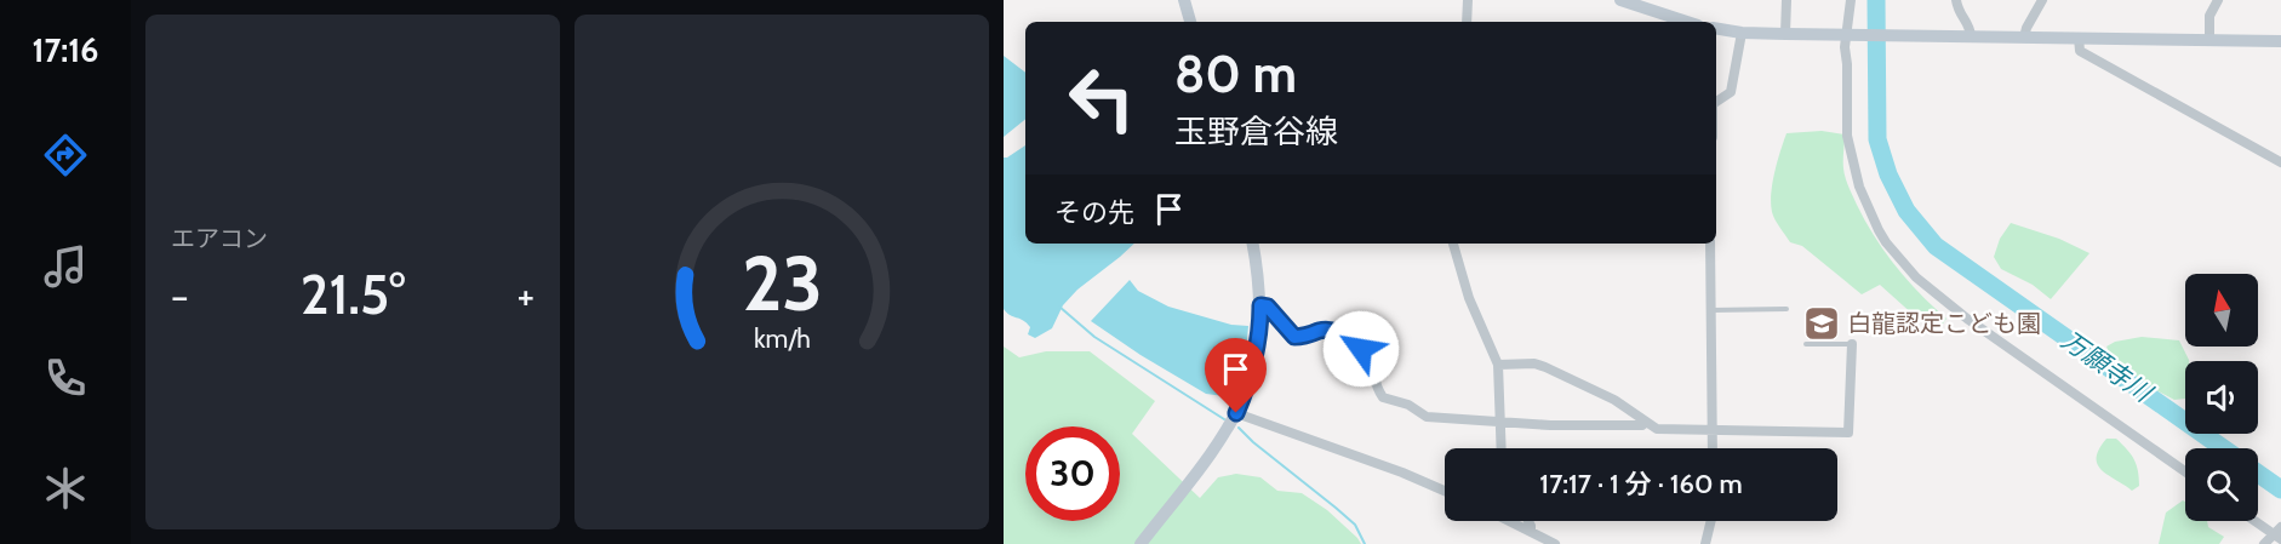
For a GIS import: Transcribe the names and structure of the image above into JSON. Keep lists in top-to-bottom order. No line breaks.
{"water":["万願寺川"],"places":{"school or university":["白龍認定こども園"]},"north":"top","page":{"tabs":"17:16","tile":"エアコン","turn":["80 m","玉野倉谷線"],"then":"その先","heat":["−","21.5°","+"],"limit":"30","trip":"17:17 · 1 分 · 160 m","gauge":["23","km/h"]}}
